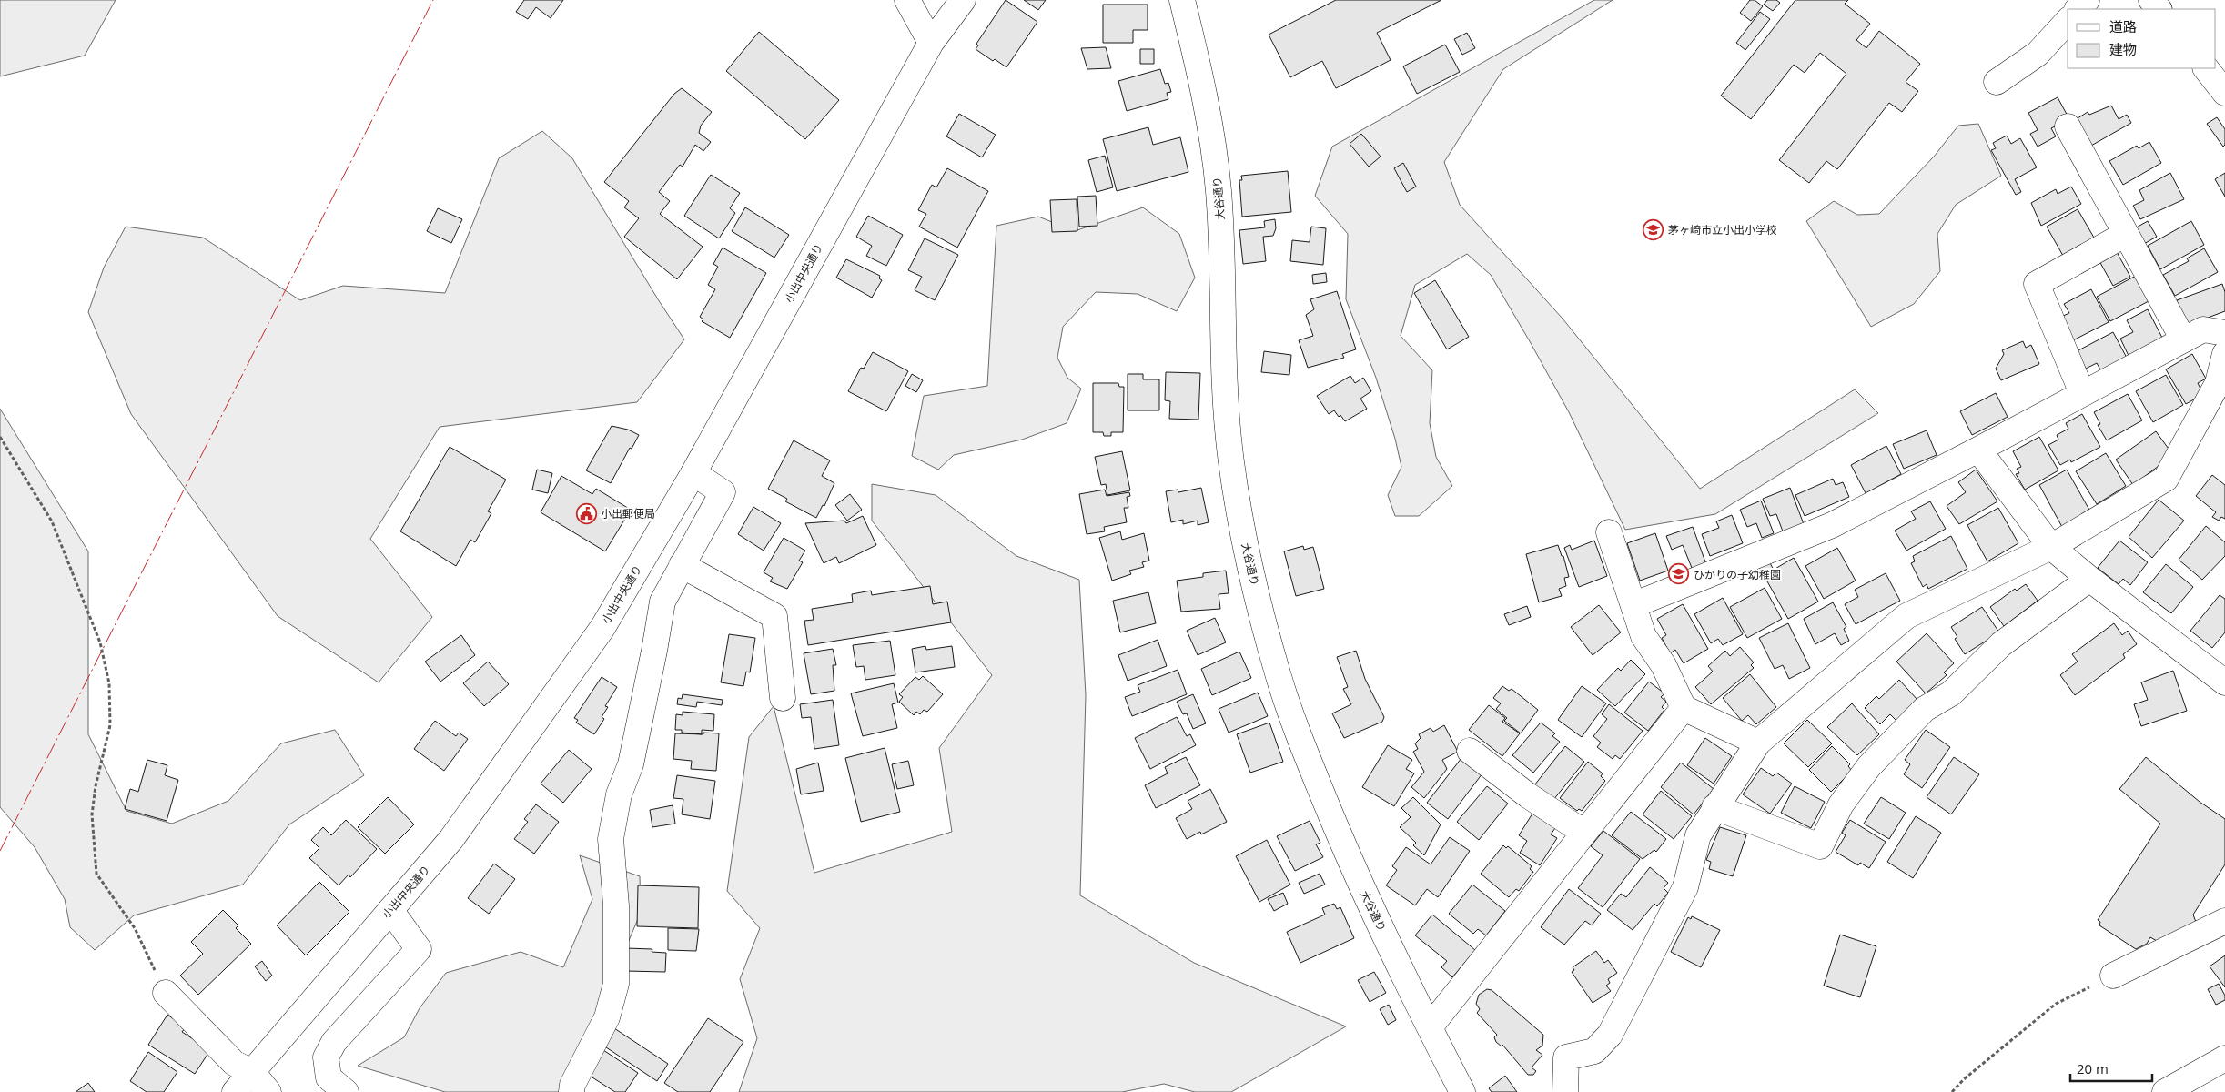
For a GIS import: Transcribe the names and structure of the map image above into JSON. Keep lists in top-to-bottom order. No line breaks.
{"streets":{"street":["大谷通り","小出中央通り"]},"places":{"school or university":["茅ヶ崎市立小出小学校","ひかりの子幼稚園"],"public building":["小出郵便局"]},"legend":["道路","建物"],"scale_bar":"20 m"}
